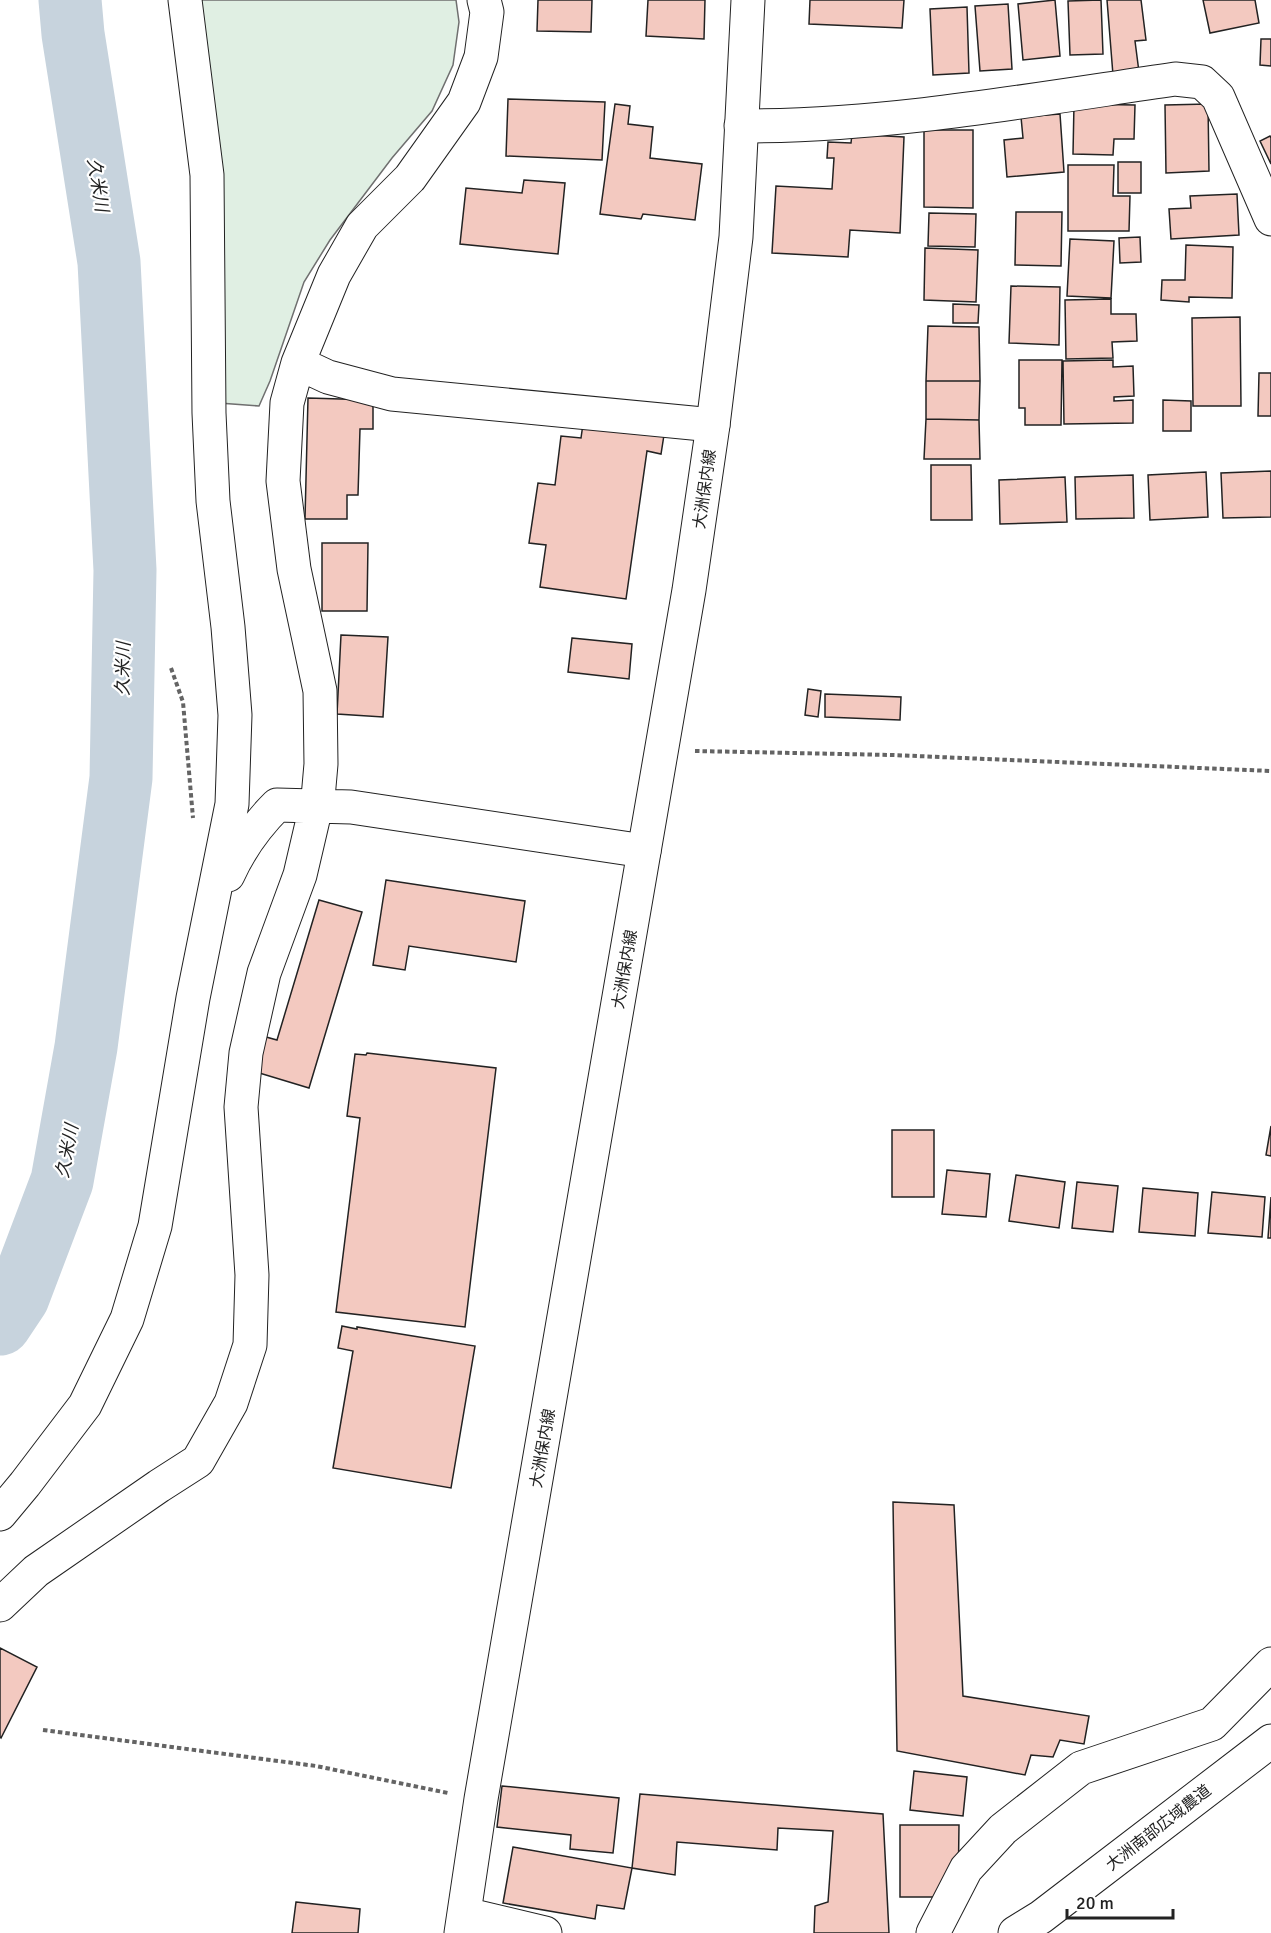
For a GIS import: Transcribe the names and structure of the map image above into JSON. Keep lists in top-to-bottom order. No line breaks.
{"streets":{"street":["大洲保内線","大洲南部広域農道"]},"water":["久米川"],"scale_bar":"20 m"}
